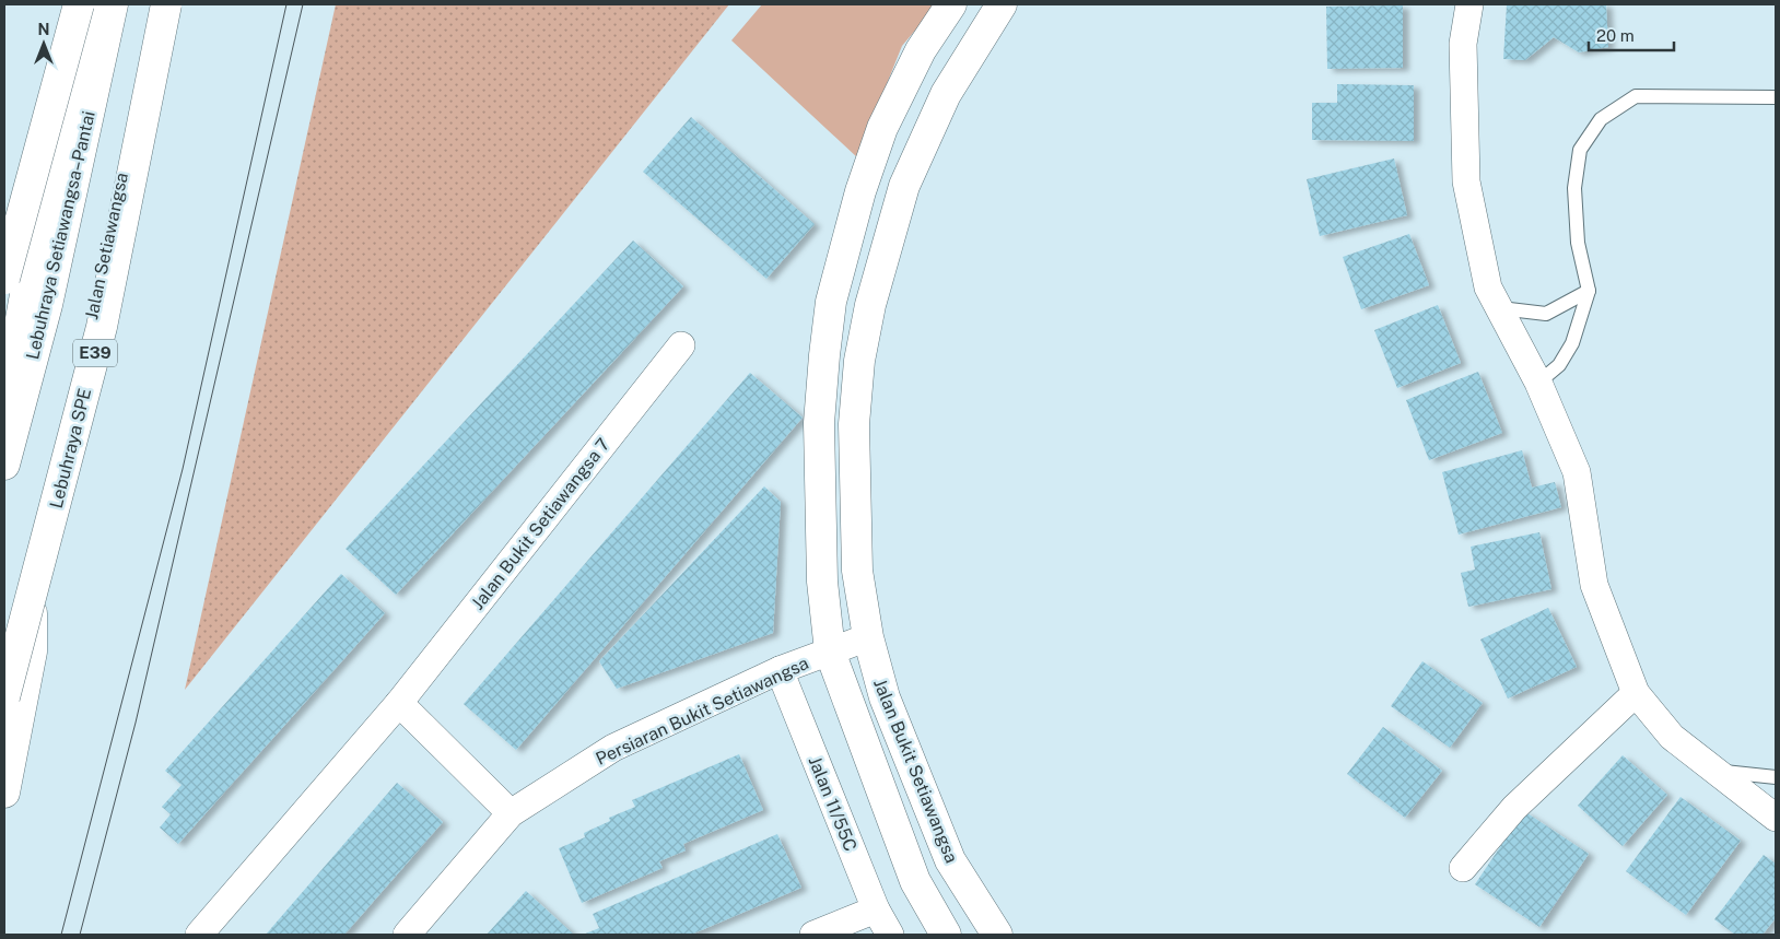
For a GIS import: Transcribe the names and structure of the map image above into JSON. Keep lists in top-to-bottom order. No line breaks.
{"streets":{"main road":["Lebuhraya Setiawangsa–Pantai","Jalan Setiawangsa","E39","Lebuhraya SPE","Jalan Bukit Setiawangsa"],"street":["Jalan Bukit Setiawangsa 7","Persiaran Bukit Setiawangsa","Jalan 11/55C"]},"crossings":[["Persiaran Bukit Setiawangsa","Jalan Bukit Setiawangsa"],["Persiaran Bukit Setiawangsa","Jalan 11/55C"]],"scale_bar":"20 m","north":"top"}
